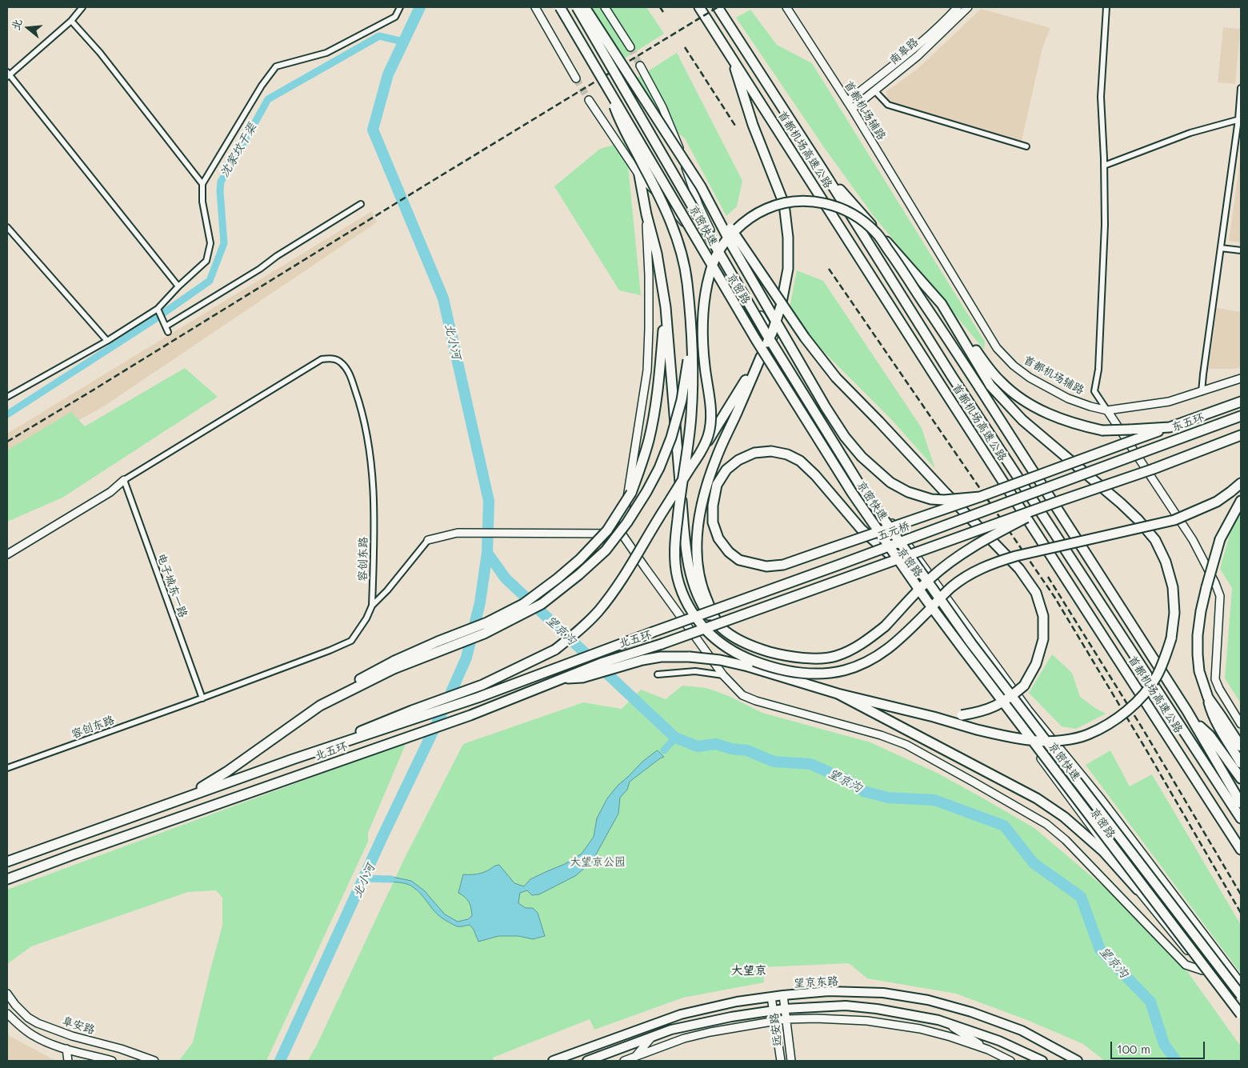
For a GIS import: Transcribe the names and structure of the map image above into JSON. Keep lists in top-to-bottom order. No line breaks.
{"streets":{"highway":["首都机场高速公路","京密快速","东五环","五元桥","北五环"],"main road":["望京东路"],"street":["南皋路","首都机场辅路","京密路","容创东路","电子城东一路","阜安路","远安路"]},"crossings":[["南皋路","首都机场辅路"],["东五环","五元桥"],["五元桥","北五环"],["容创东路","电子城东一路"],["望京东路","远安路"]],"districts":["大望京"],"water":["沈家坟干渠","北小河","望京沟"],"parks":["大望京公园"],"scale_bar":"100 m","north":"left"}
